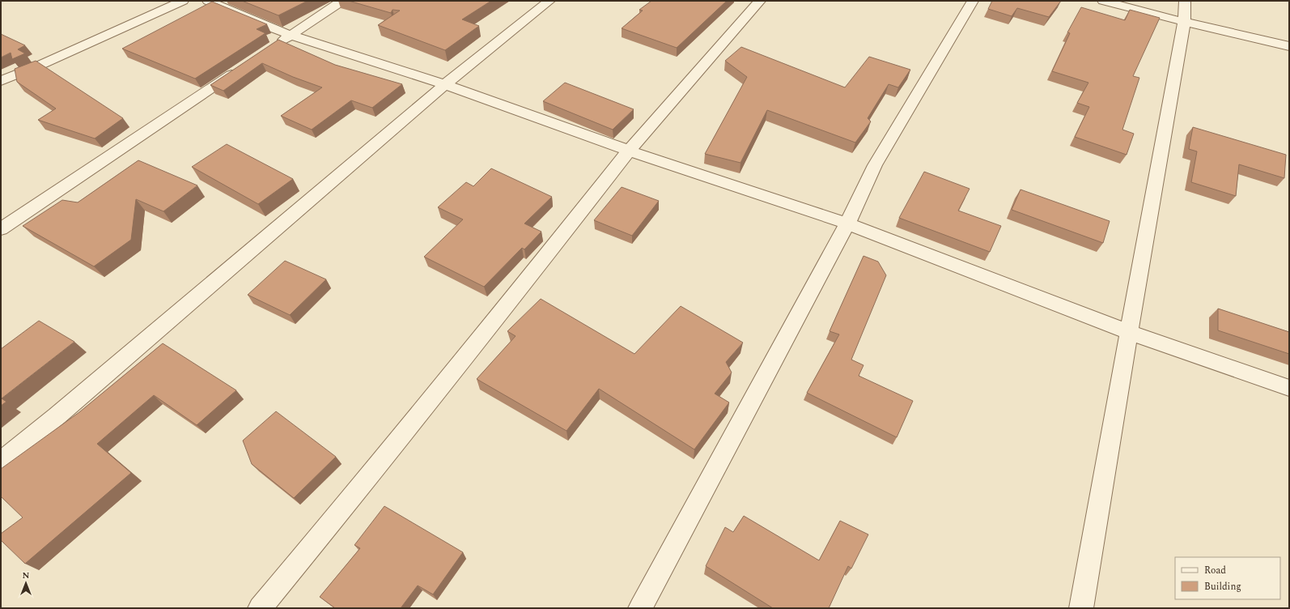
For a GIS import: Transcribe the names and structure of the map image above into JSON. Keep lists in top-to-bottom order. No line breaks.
{"legend":["Road","Building"],"north":"top"}
